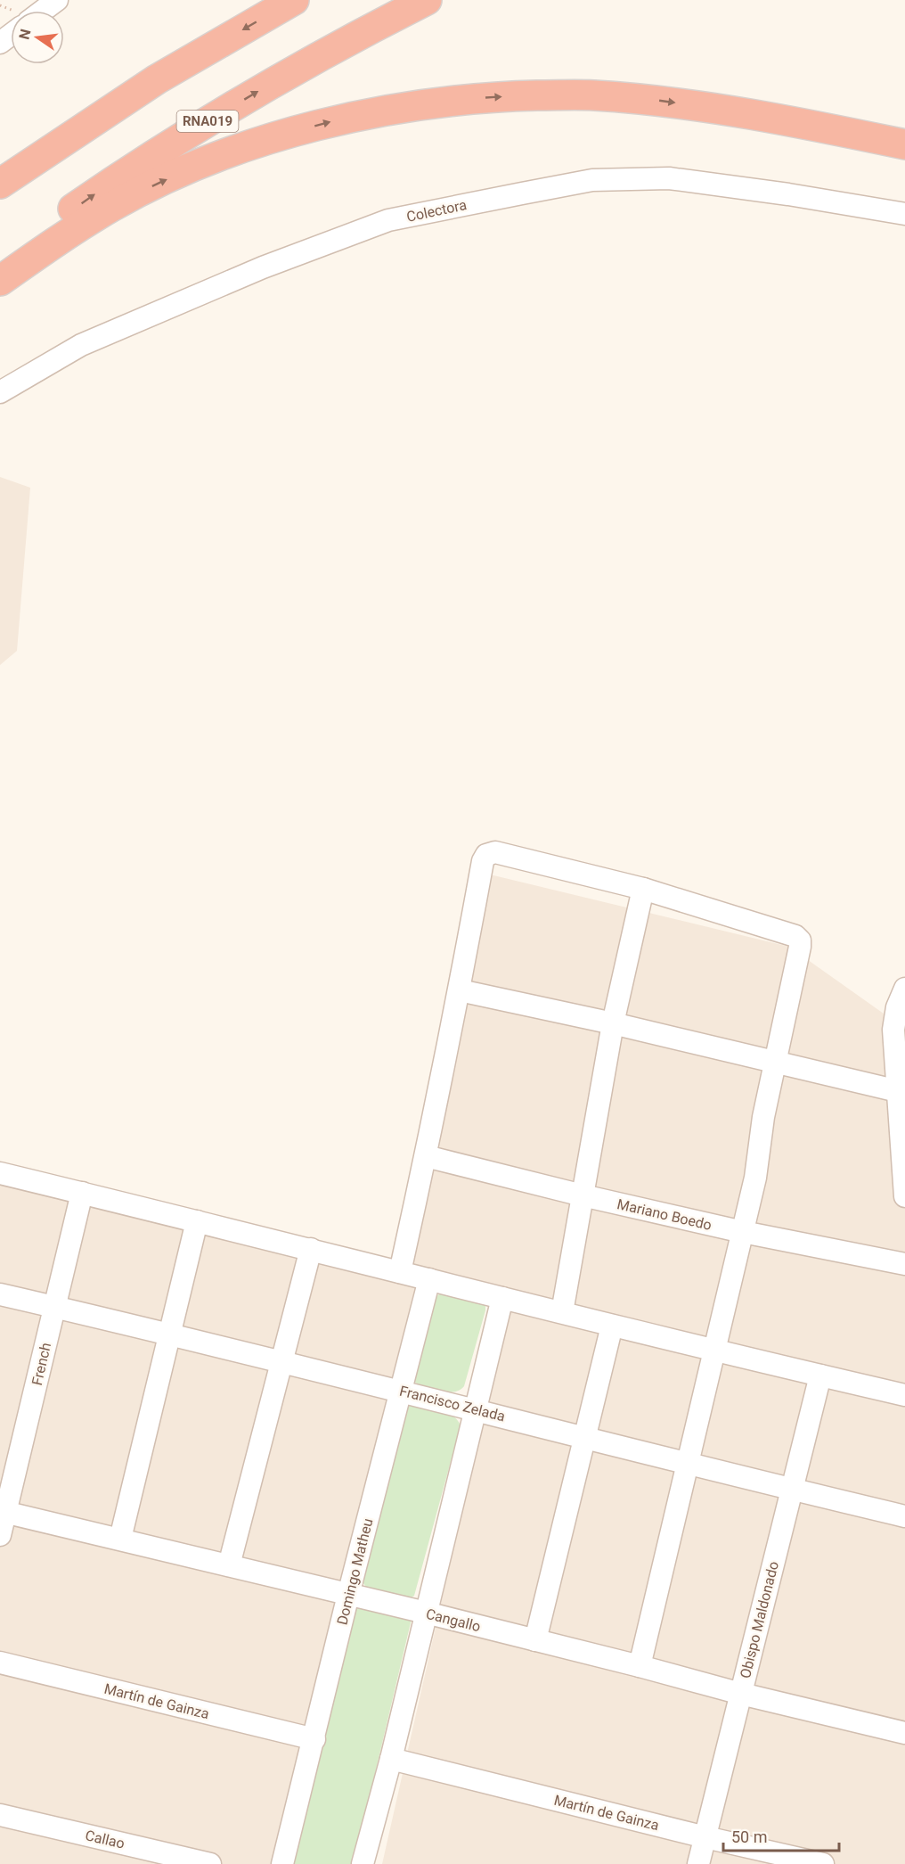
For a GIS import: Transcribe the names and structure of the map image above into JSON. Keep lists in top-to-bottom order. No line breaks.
{"streets":{"highway":["RNA019"],"street":["Colectora","Mariano Boedo","French","Francisco Zelada","Domingo Matheu","Cangallo","Obispo Maldonado","Martín de Gainza","Callao"]},"crossings":[["French","Francisco Zelada"],["French","Cangallo"],["Francisco Zelada","Domingo Matheu"],["Francisco Zelada","Obispo Maldonado"],["Domingo Matheu","Cangallo"],["Domingo Matheu","Martín de Gainza"],["Cangallo","Obispo Maldonado"],["Obispo Maldonado","Martín de Gainza"]],"scale_bar":"50 m","north":"left"}
